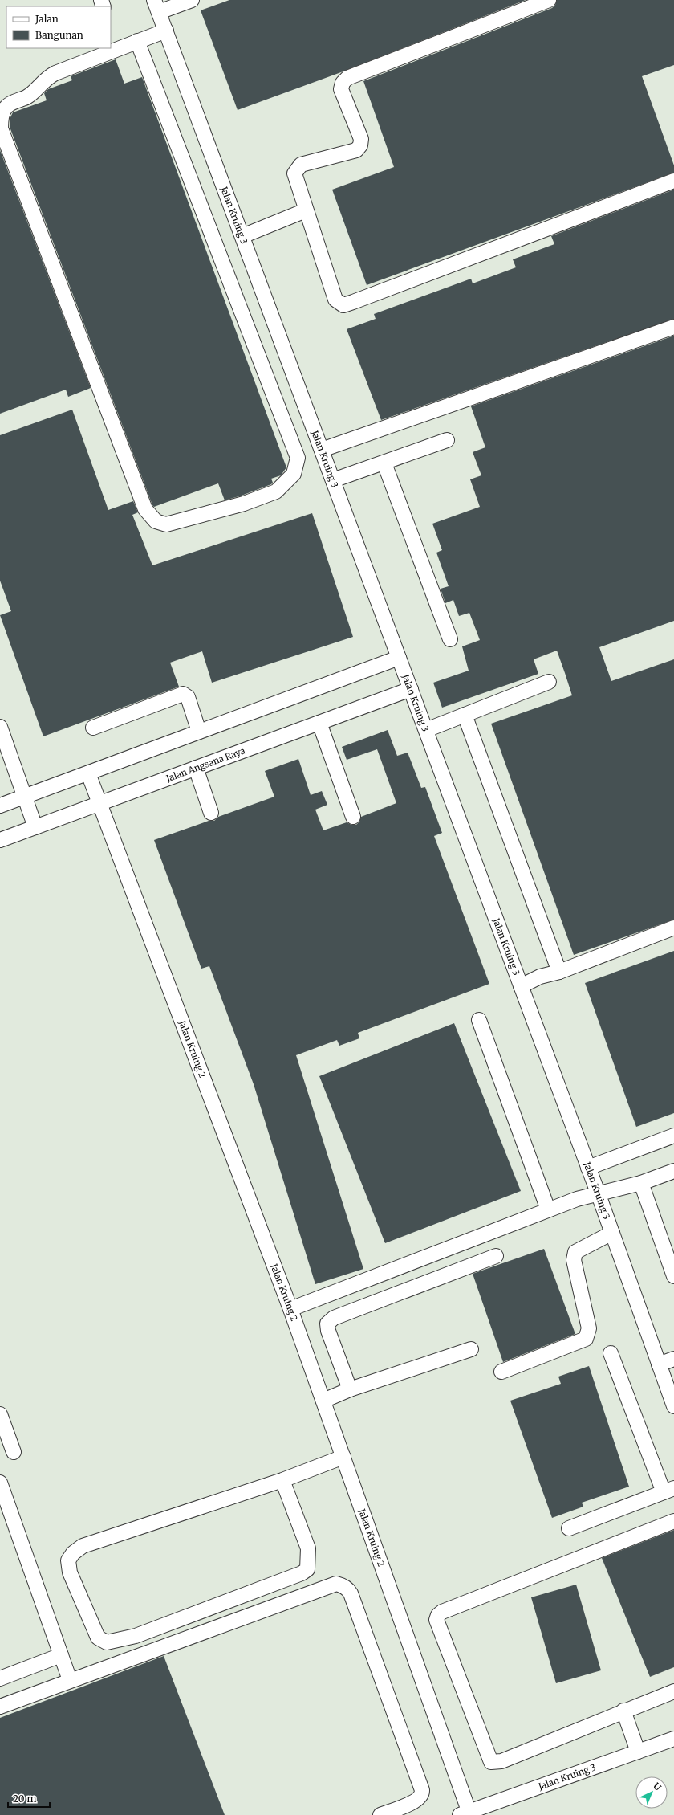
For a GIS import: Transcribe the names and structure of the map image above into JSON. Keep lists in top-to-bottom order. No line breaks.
{"streets":{"street":["Jalan Kruing 3","Jalan Angsana Raya","Jalan Kruing 2"]},"crossings":[["Jalan Kruing 3","Jalan Angsana Raya"],["Jalan Kruing 3","Jalan Kruing 2"],["Jalan Angsana Raya","Jalan Kruing 2"]],"legend":["Jalan","Bangunan"],"scale_bar":"20 m","north":"top right"}
